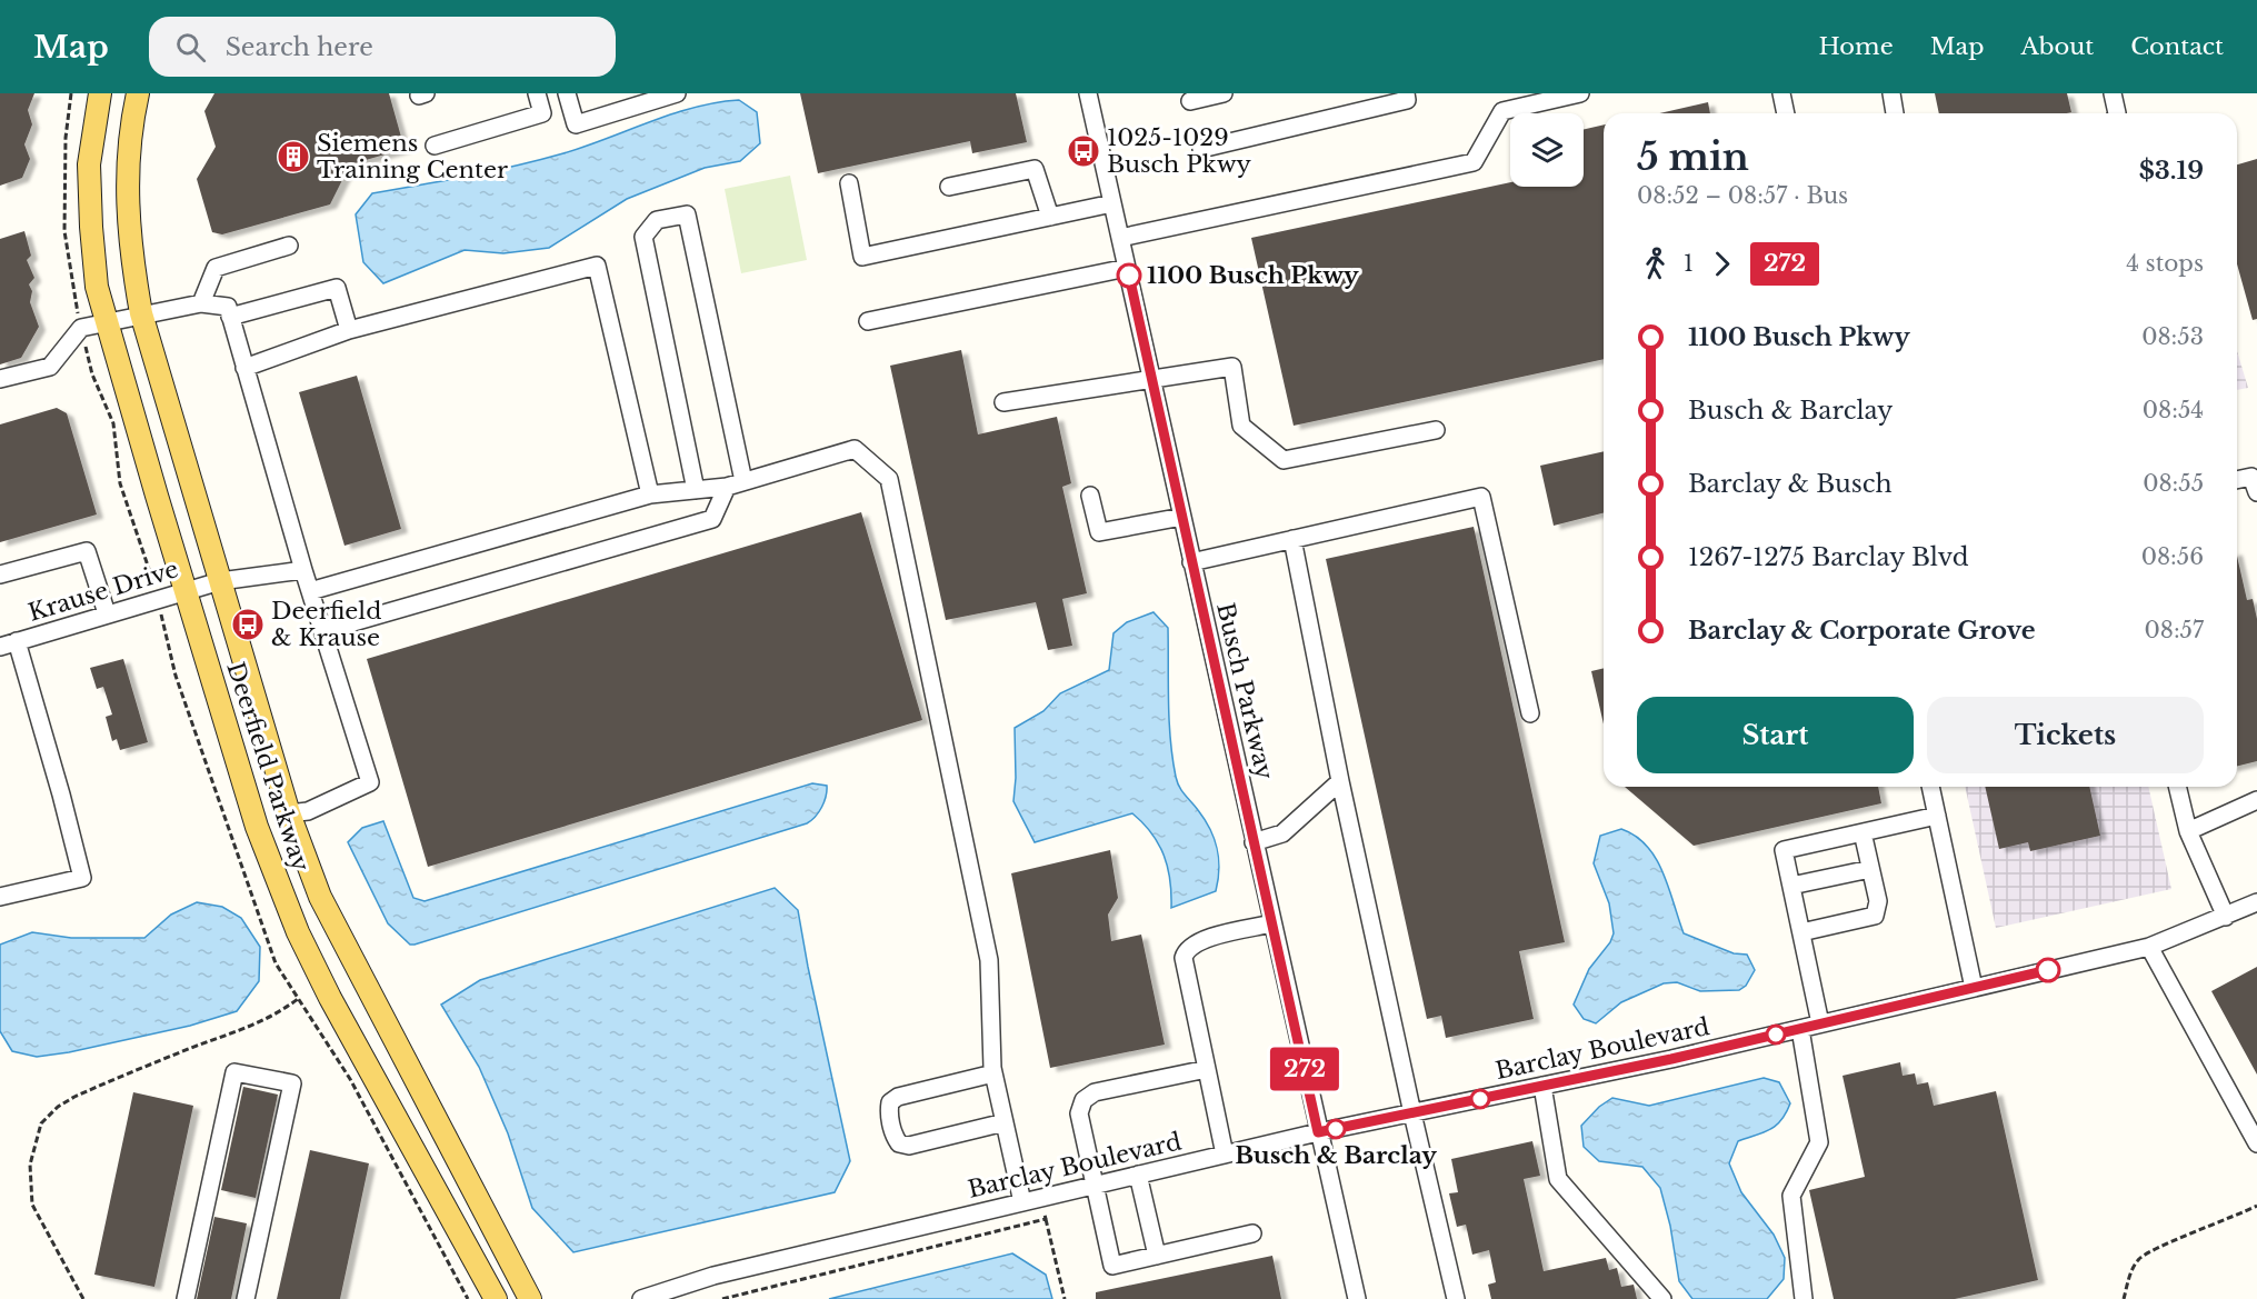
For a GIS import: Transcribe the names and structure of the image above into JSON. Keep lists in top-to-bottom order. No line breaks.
{"streets":{"main road":["Deerfield Parkway"],"street":["Krause Drive","Busch Parkway","Barclay Boulevard"]},"crossings":[["Krause Drive","Deerfield Parkway"],["Busch Parkway","Barclay Boulevard"]],"places":{"bus stop":["1025-1029 Busch Pkwy","Deerfield & Krause"],"building":["Siemens Training Center"],"other":["1100 Busch Pkwy","Busch & Barclay"]},"lines":["bus line 272"],"page":{"header":"Map","search":"Search here","nav":["Home","Map","About","Contact"],"on_map":"272","heading":["5 min","08:52 – 08:57 · Bus","$3.19"],"legs":["1","272","4 stops"],"list":[{"name":"1100 Busch Pkwy","value":"08:53"},{"name":"Busch & Barclay","value":"08:54"},{"name":"Barclay & Busch","value":"08:55"},{"name":"1267-1275 Barclay Blvd","value":"08:56"},{"name":"Barclay & Corporate Grove","value":"08:57"}],"buttons":["Start","Tickets"]}}
